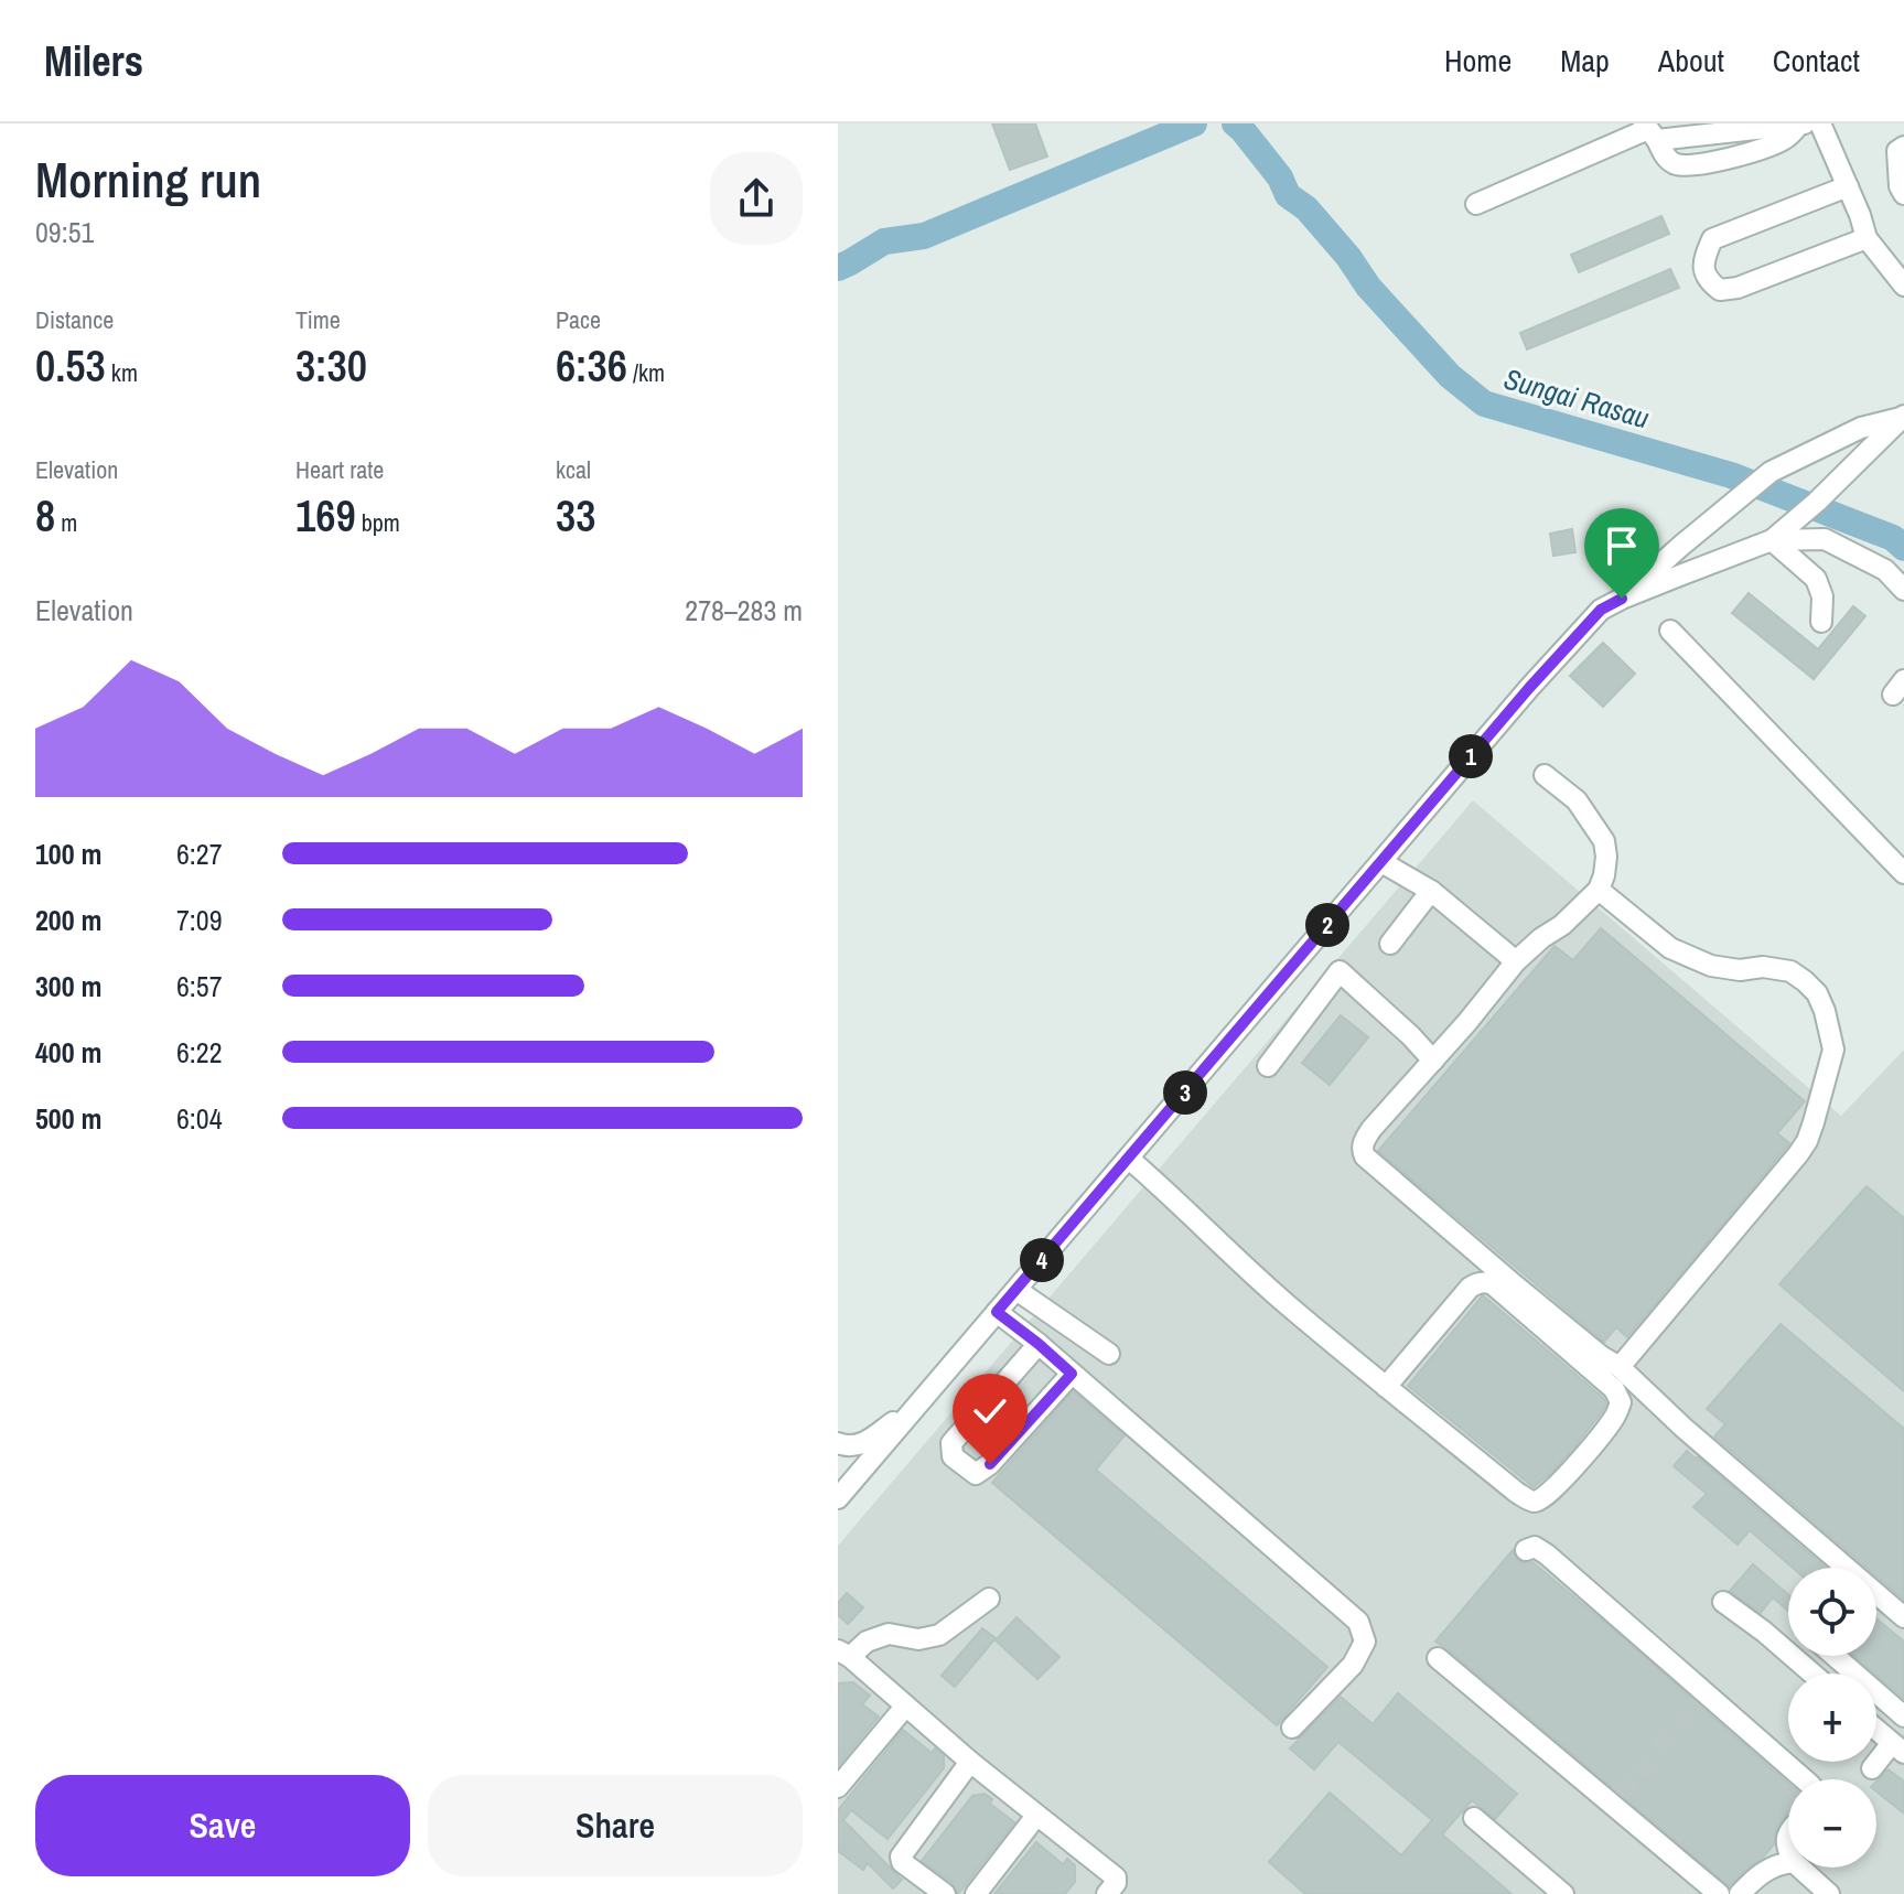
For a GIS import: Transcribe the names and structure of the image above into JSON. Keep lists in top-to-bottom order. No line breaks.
{"water":["Sungai Rasau"],"page":{"header":"Milers","nav":["Home","Map","About","Contact"],"heading":["Morning run","09:51"],"stats":[["Distance","0.53 km"],["Time","3:30"],["Pace","6:36 /km"],["Elevation","8 m"],["Heart rate","169 bpm"],["kcal","33"]],"chart":["Elevation","278–283 m"],"pins":["1","2","3","4"],"list":[{"name":"100 m","note":"6:27"},{"name":"200 m","note":"7:09"},{"name":"300 m","note":"6:57"},{"name":"400 m","note":"6:22"},{"name":"500 m","note":"6:04"}],"map_buttons":["+","−"],"buttons":["Save","Share"]}}
